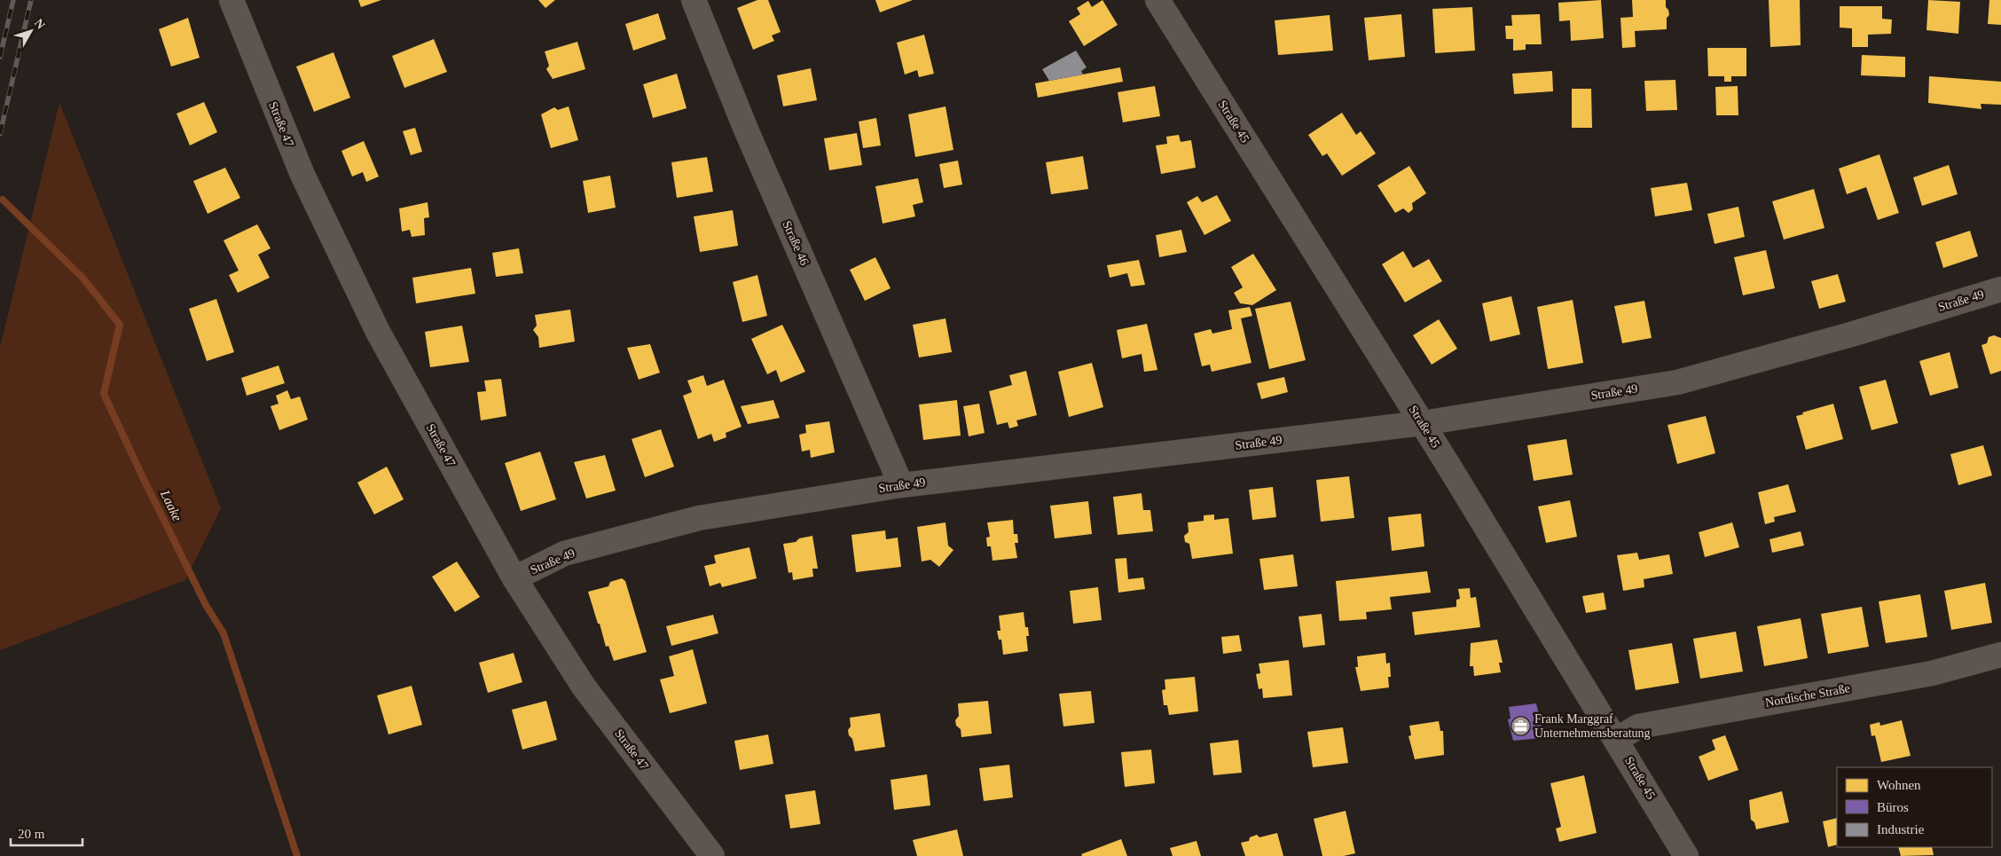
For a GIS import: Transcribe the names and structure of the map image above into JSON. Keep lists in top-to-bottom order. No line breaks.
{"streets":{"street":["Straße 45","Straße 47","Straße 46","Straße 49","Nordische Straße"]},"crossings":[["Straße 45","Straße 49"],["Straße 45","Nordische Straße"],["Straße 47","Straße 49"],["Straße 46","Straße 49"]],"water":["Laake"],"places":{"office":["Frank Marggraf Unternehmensberatung"]},"legend":["Wohnen","Büros","Industrie"],"scale_bar":"20 m","north":"top right"}
